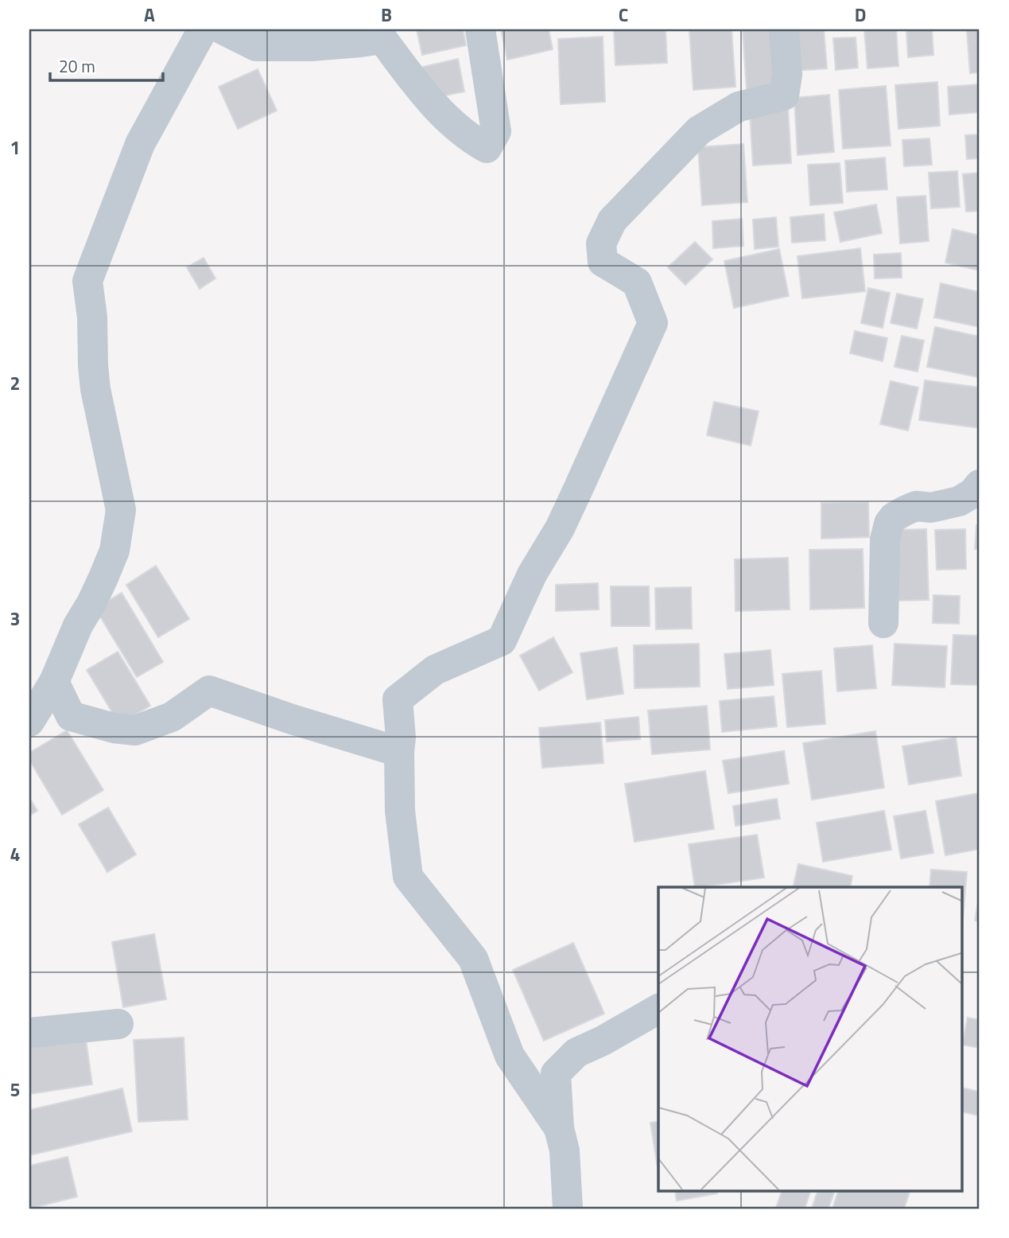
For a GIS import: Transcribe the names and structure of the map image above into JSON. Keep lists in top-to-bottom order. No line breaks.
{"scale_bar":"20 m","grid":{"columns":["A","B","C","D"],"rows":["1","2","3","4","5"]}}
